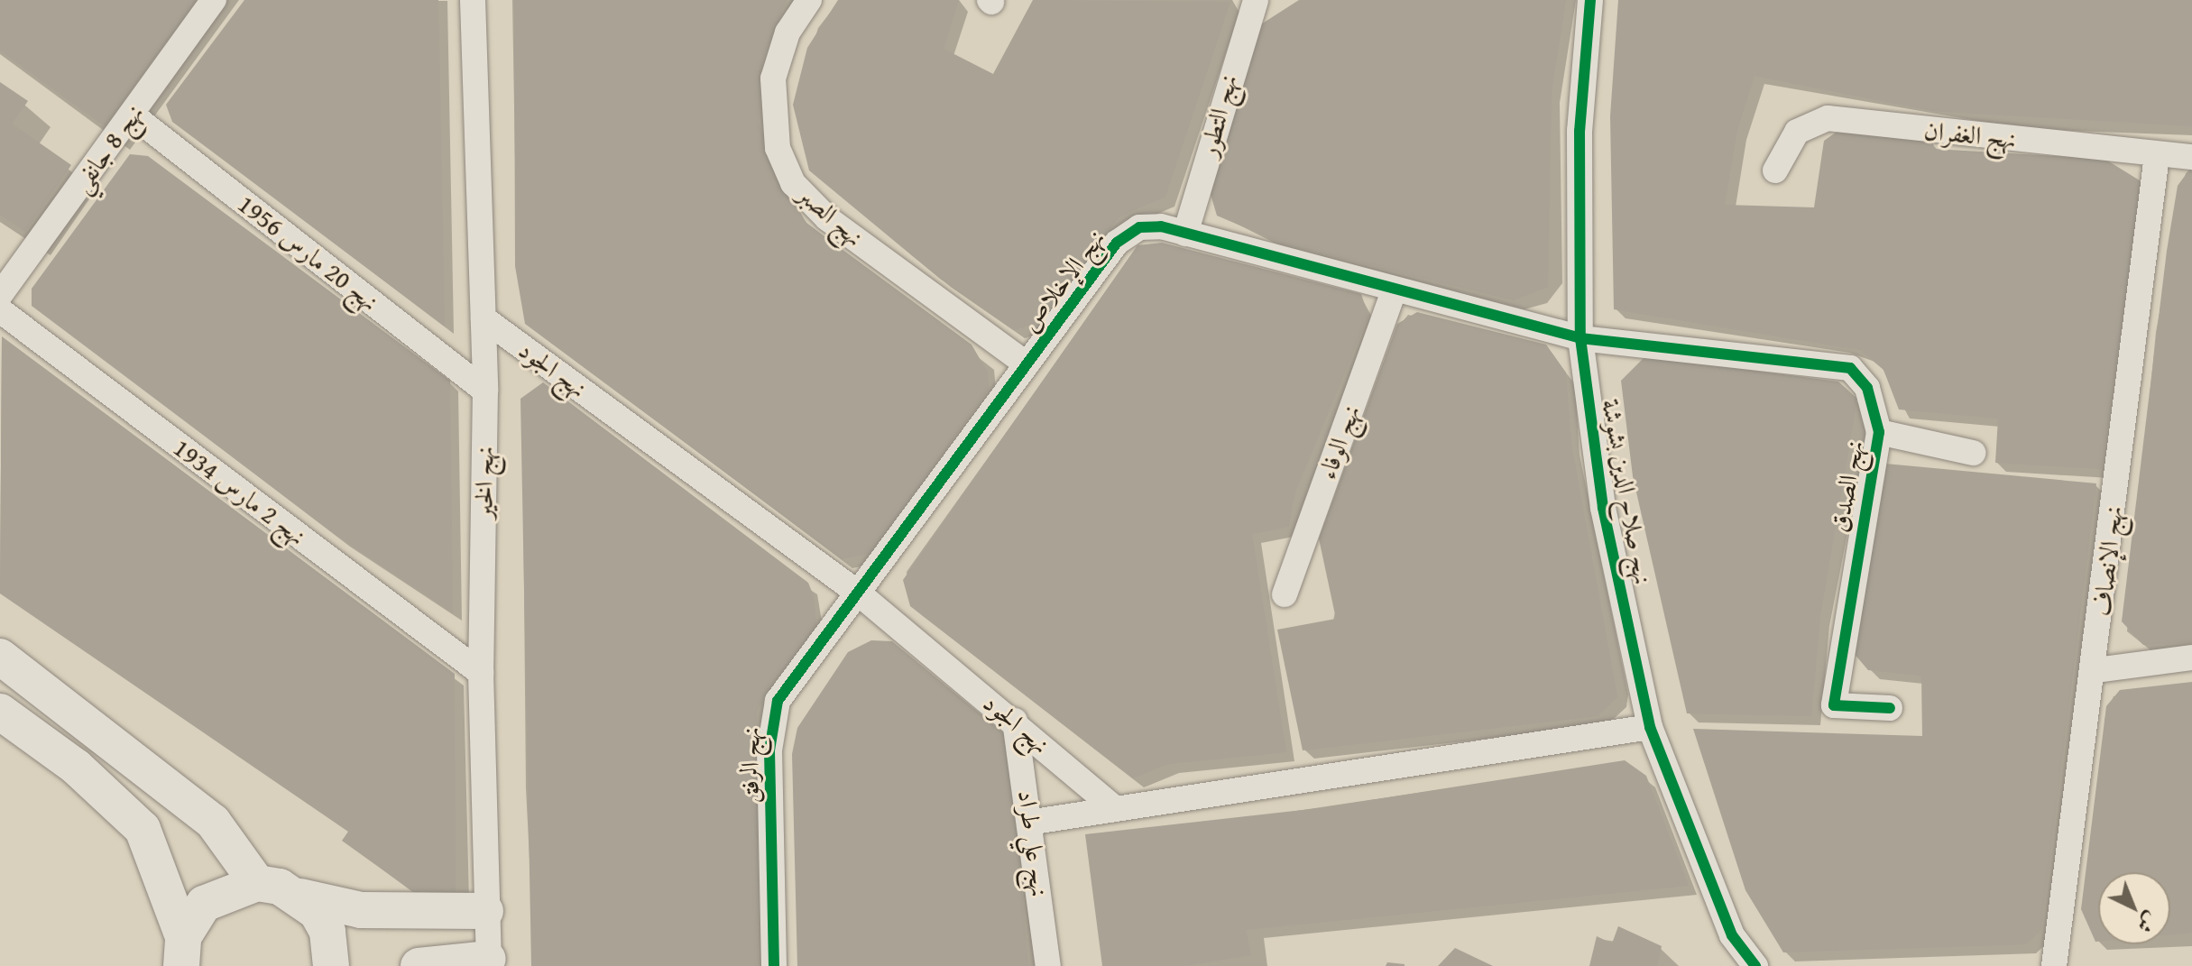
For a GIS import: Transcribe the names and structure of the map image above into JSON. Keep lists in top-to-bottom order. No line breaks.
{"streets":{"street":["نهج التطور","نهج الغفران","نهج 8 جانفي","نهج الصبر","نهج 20 مارس 1956","نهج الإخلاص","نهج الجود","نهج الوفاء","نهج الخير","نهج الصدق","نهج 2 مارس 1934","نهج صلاح الدين بشوشة","نهج الإنصاف","نهج الرفق","نهج علي طراد"]},"crossings":[["نهج التطور","نهج الإخلاص"],["نهج الغفران","نهج الإنصاف"],["نهج 8 جانفي","نهج 20 مارس 1956"],["نهج الصبر","نهج الإخلاص"],["نهج 20 مارس 1956","نهج الخير"],["نهج الإخلاص","نهج الجود"],["نهج الإخلاص","نهج الوفاء"],["نهج الإخلاص","نهج الصدق"],["نهج الإخلاص","نهج صلاح الدين بشوشة"],["نهج الإخلاص","نهج الرفق"],["نهج الجود","نهج الخير"],["نهج الجود","نهج الرفق"],["نهج الجود","نهج علي طراد"],["نهج الخير","نهج 2 مارس 1934"],["نهج الصدق","نهج صلاح الدين بشوشة"]],"north":"bottom right"}
